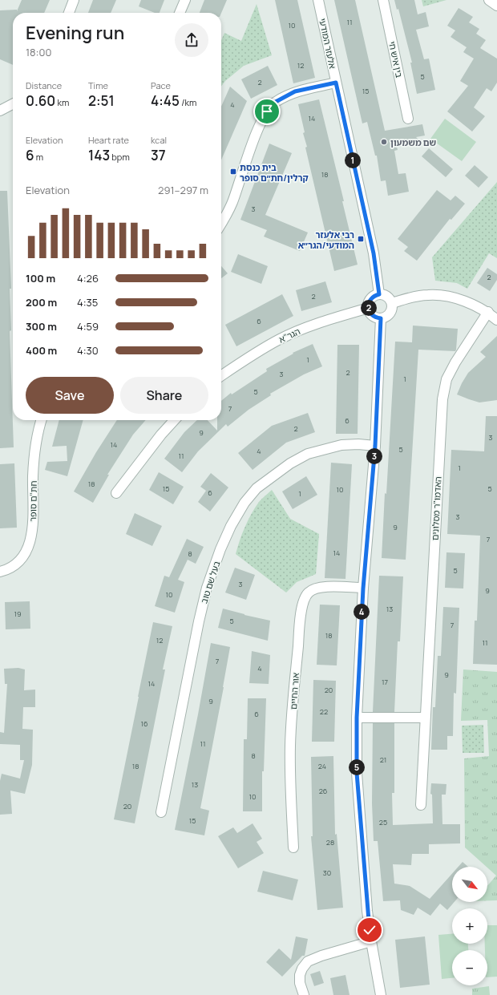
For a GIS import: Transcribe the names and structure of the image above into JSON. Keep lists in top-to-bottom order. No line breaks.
{"streets":{"street":["אלעזר המודעי","בין איש חי","הגר\"א","חת\"ם סופר","האדמו\"ר מסלונים","בעל שם טוב","אור החיים"]},"crossings":[["אלעזר המודעי","הגר\"א"]],"places":{"other":["שם משמעון"],"transit":["בית כנסת קרלין/חת״ם סופר","רבי אלעזר המודעי/הגר״א"]},"house_numbers":["11","10","12","5","2","15","4","14","18","3","2","2","6","1","2","3","1","5","7","6","2","9","3","14","5","4","11","1","18","15","5","10","6","1","3","9","7","14","8","5","3","9","10","13","19","5","7","18","12","11","7","4","9","17","14","20","9","22","6","16","11","8","21","18","24","13","26","10","20","15","25","28","30"],"north":"bottom right","page":{"heading":["Evening run","18:00"],"stats":[["Distance","0.60 km"],["Time","2:51"],["Pace","4:45 /km"],["Elevation","6 m"],["Heart rate","143 bpm"],["kcal","37"]],"pins":["1","2","3","4","5"],"chart":["Elevation","291–297 m"],"list":[{"name":"100 m","note":"4:26"},{"name":"200 m","note":"4:35"},{"name":"300 m","note":"4:59"},{"name":"400 m","note":"4:30"}],"buttons":["Save","Share"],"map_buttons":["+","−"]}}
